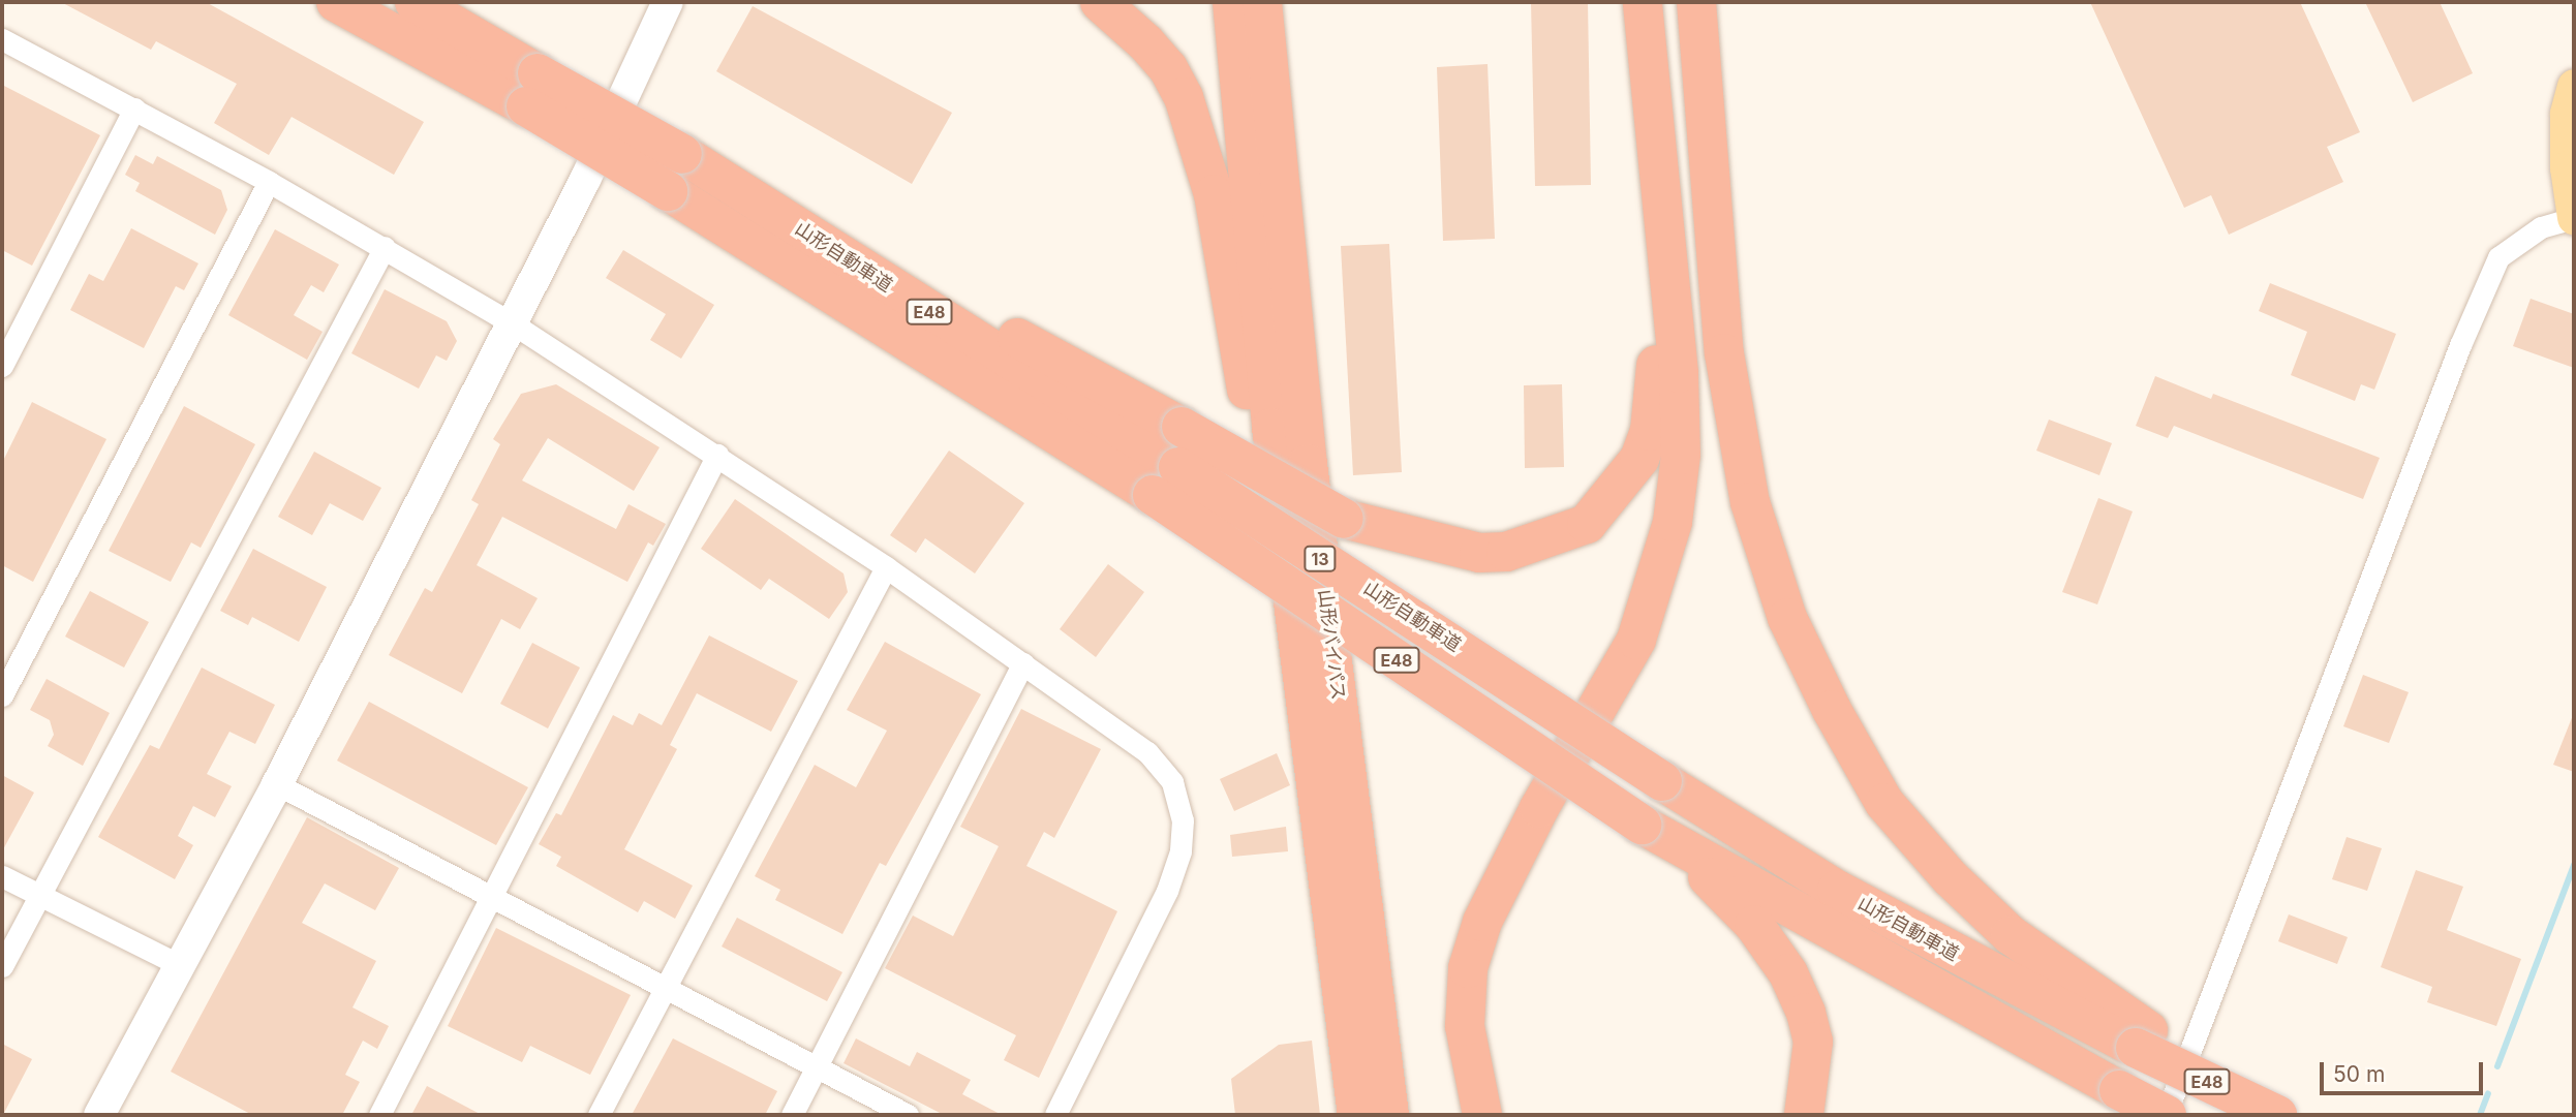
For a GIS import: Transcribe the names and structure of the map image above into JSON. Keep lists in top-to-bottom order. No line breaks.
{"streets":{"highway":["山形自動車道","E48","13","山形バイパス"]},"scale_bar":"50 m"}
